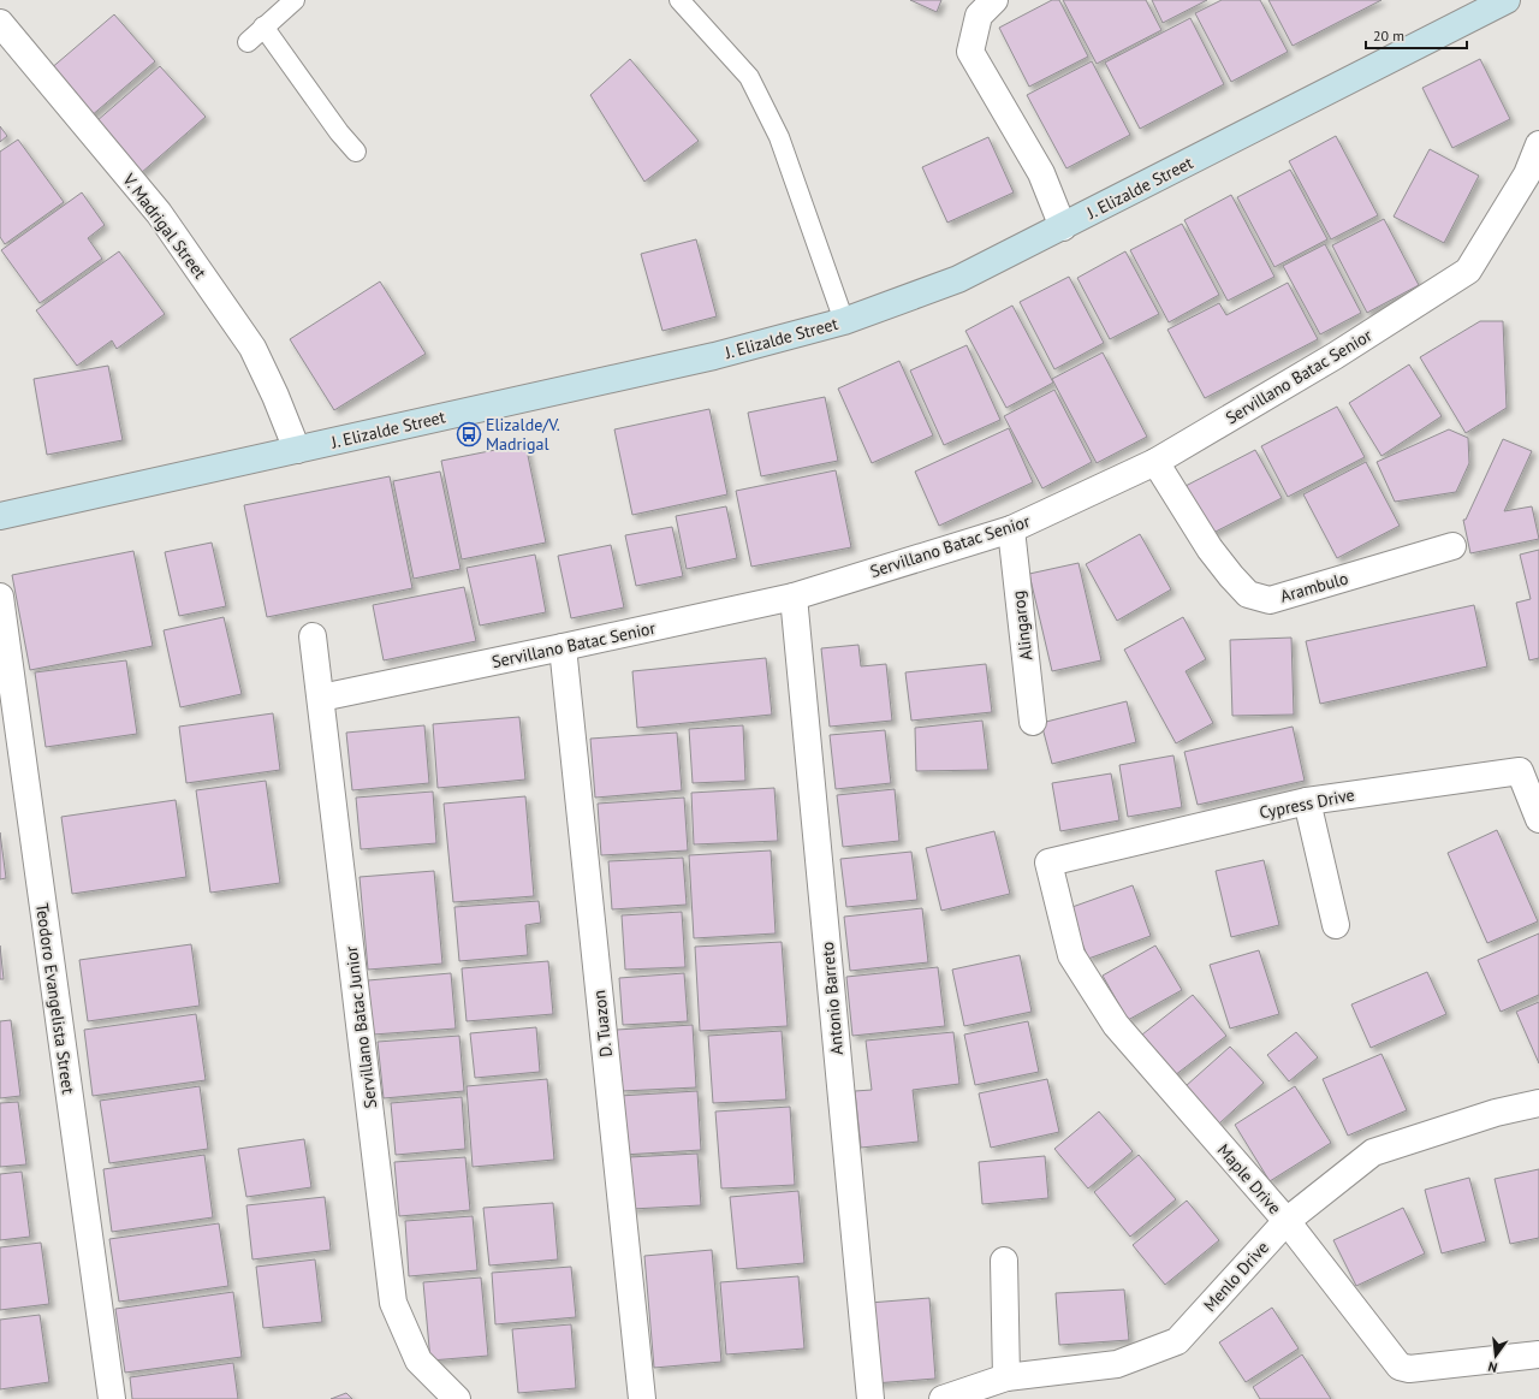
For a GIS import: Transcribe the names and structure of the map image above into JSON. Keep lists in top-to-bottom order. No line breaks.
{"streets":{"street":["J. Elizalde Street","V. Madrigal Street","Servillano Batac Senior","Arambulo","Alingarog","Cypress Drive","Teodoro Evangelista Street","Antonio Barreto","D. Tuazon","Servillano Batac Junior","Maple Drive","Menlo Drive"]},"crossings":[["J. Elizalde Street","V. Madrigal Street"],["Servillano Batac Senior","Arambulo"],["Servillano Batac Senior","Alingarog"],["Servillano Batac Senior","Antonio Barreto"],["Servillano Batac Senior","D. Tuazon"],["Servillano Batac Senior","Servillano Batac Junior"],["Cypress Drive","Maple Drive"],["Maple Drive","Menlo Drive"]],"places":{"bus stop":["Elizalde/V. Madrigal"]},"scale_bar":"20 m","north":"bottom"}
